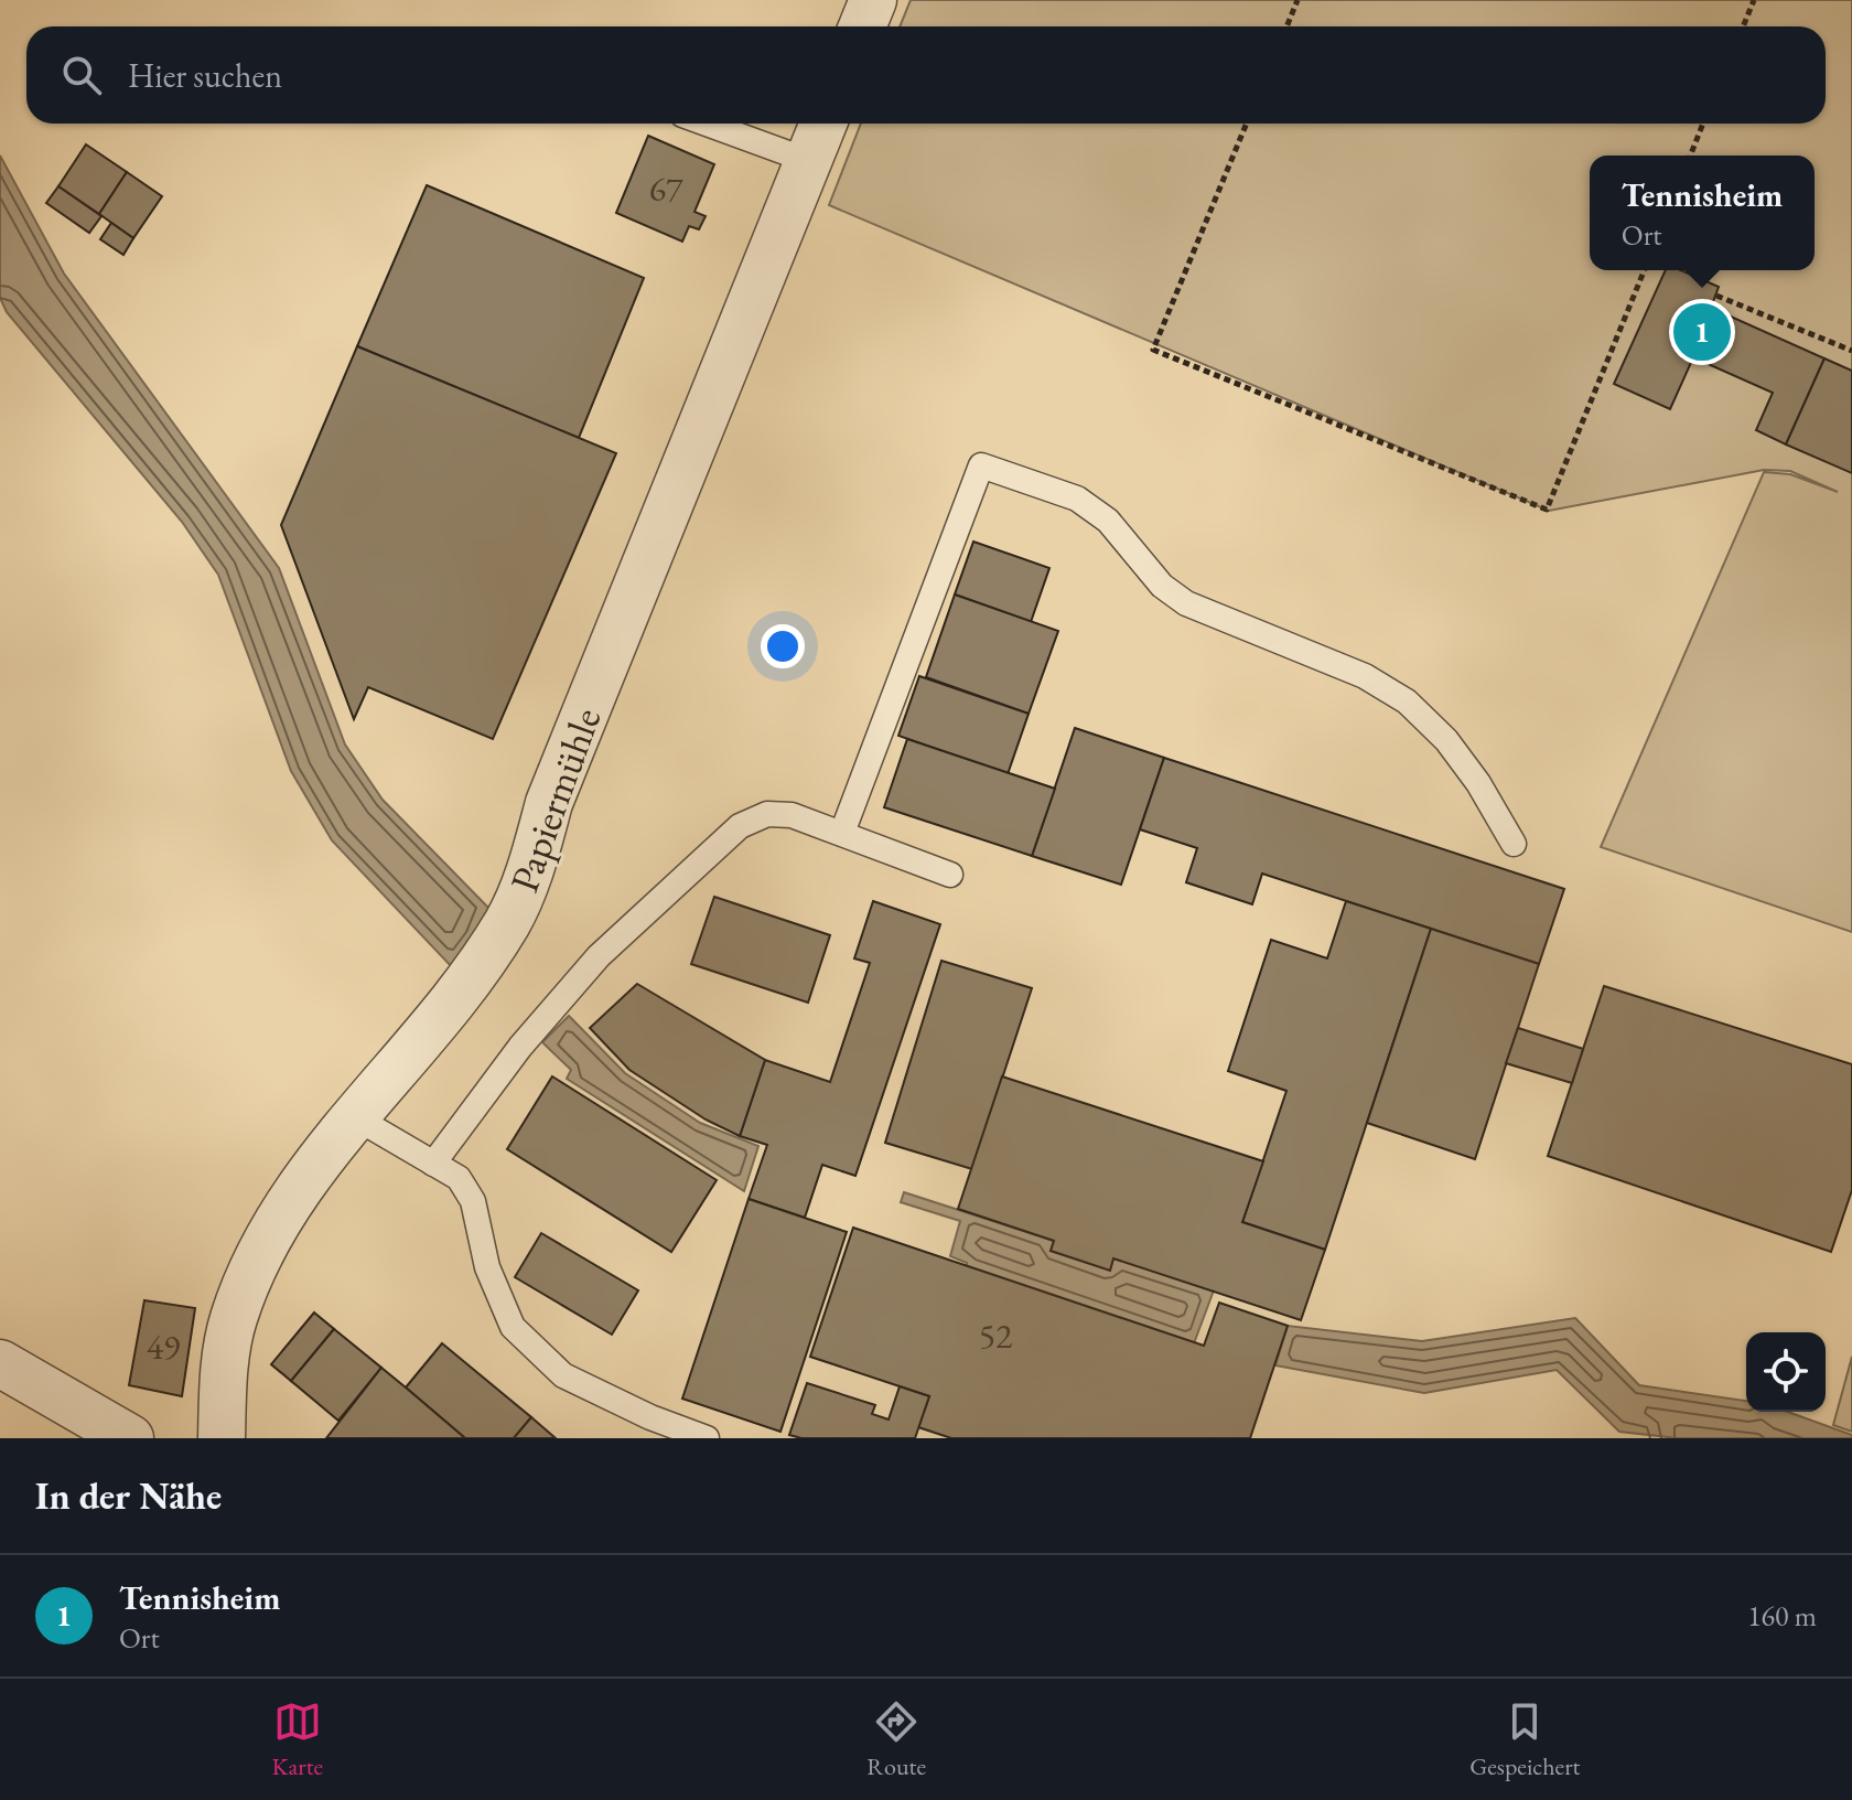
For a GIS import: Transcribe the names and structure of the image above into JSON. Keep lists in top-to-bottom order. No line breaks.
{"streets":{"street":["Papiermühle"]},"house_numbers":["67","52","49"],"page":{"search":"Hier suchen","popup":["Tennisheim","Ort"],"pins":"1","heading":"In der Nähe","list":[{"mark":"1","name":"Tennisheim","note":"Ort","value":"160 m"}],"nav":["Karte","Route","Gespeichert"]}}
